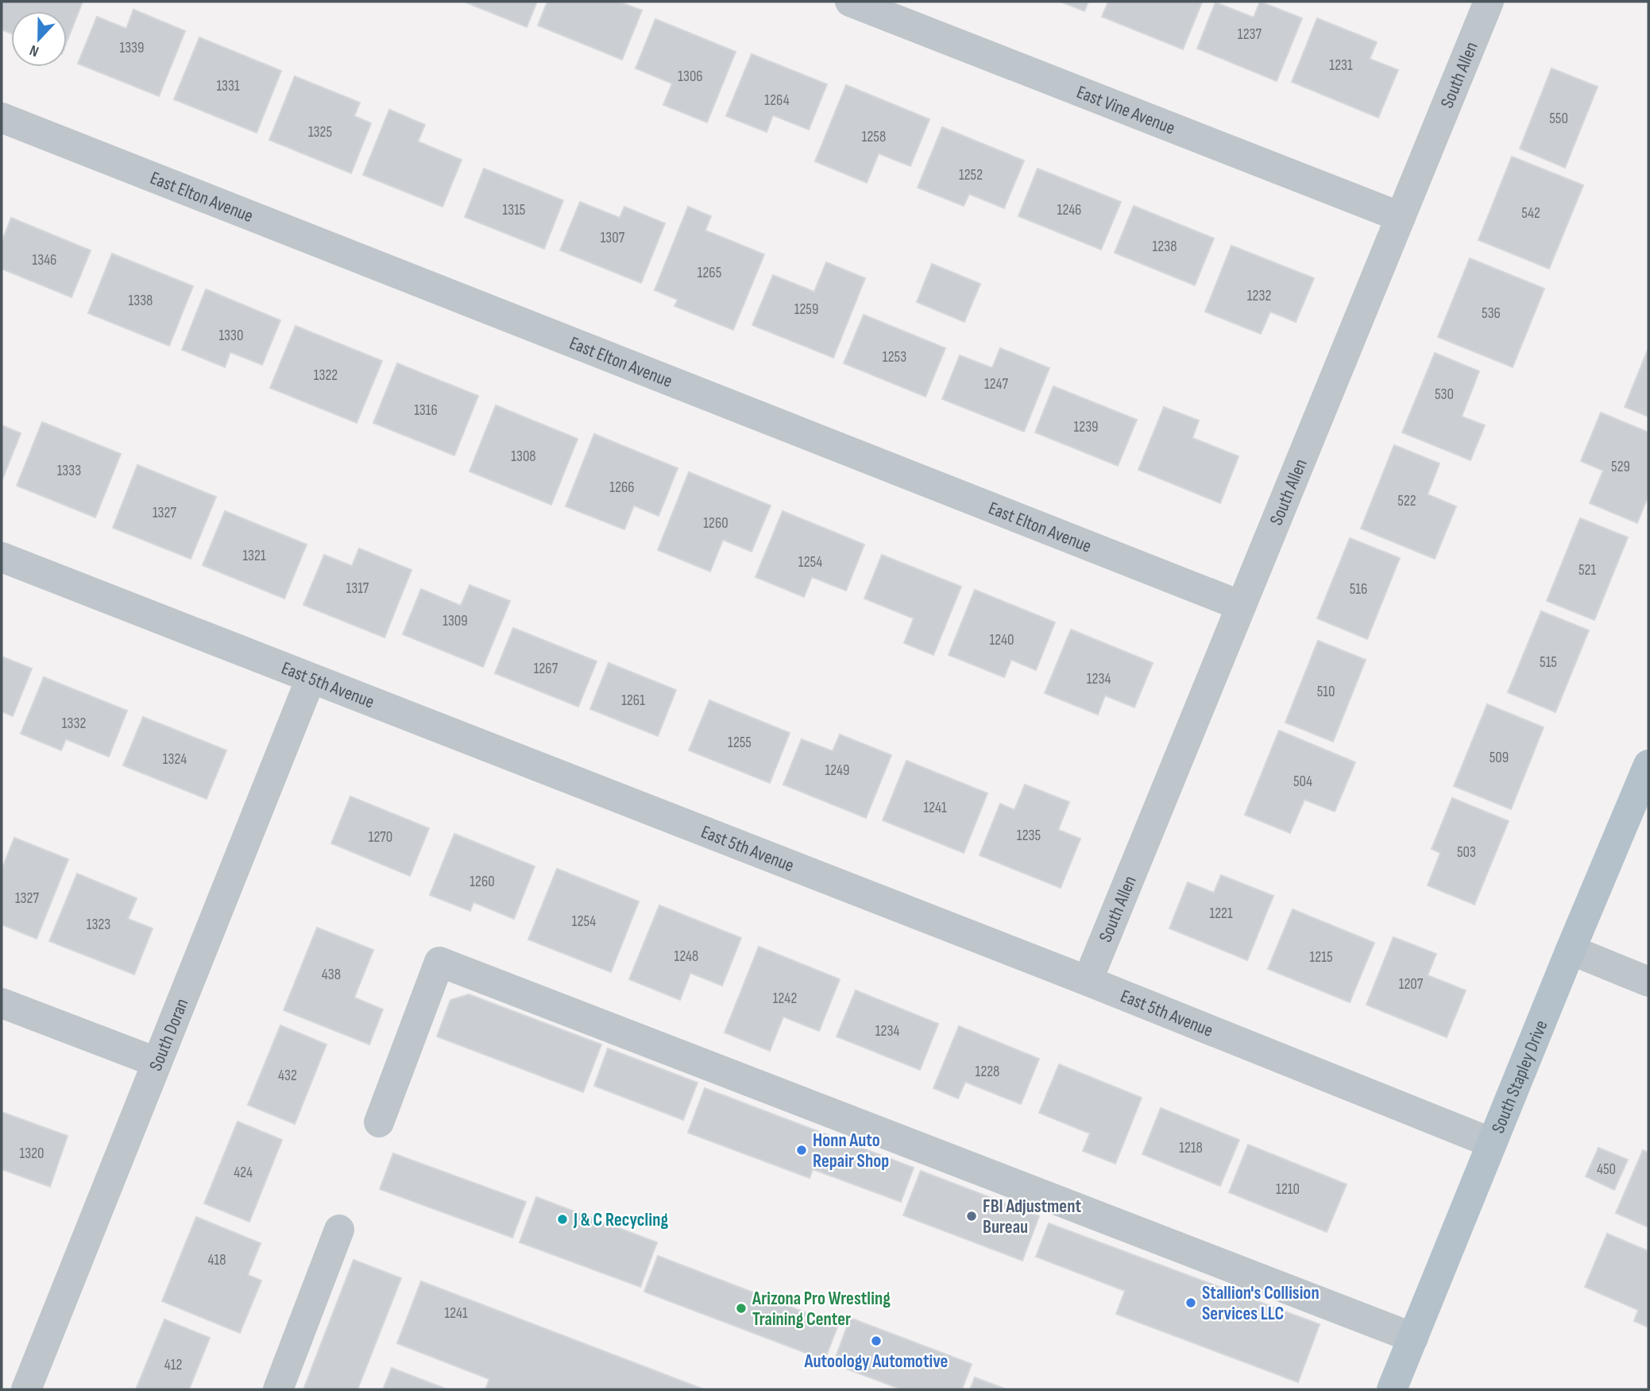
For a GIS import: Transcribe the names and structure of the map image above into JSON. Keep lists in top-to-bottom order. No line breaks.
{"streets":{"main road":["South Stapley Drive"],"street":["South Allen","East Vine Avenue","East Elton Avenue","East 5th Avenue","South Doran"]},"crossings":[["South Allen","East Vine Avenue"],["South Allen","East Elton Avenue"],["South Allen","East 5th Avenue"],["East 5th Avenue","South Doran"],["East 5th Avenue","South Stapley Drive"]],"places":["Honn Auto Repair Shop","FBI Adjustment Bureau","J & C Recycling","Stallion's Collision Services LLC","Arizona Pro Wrestling Training Center","Autoology Automotive"],"house_numbers":["1237","1339","1231","1306","1331","1264","550","1325","1258","1252","1315","1246","542","1307","1238","1346","1265","1232","1338","1259","536","1330","1253","1322","1247","530","1316","1239","1308","529","1333","1266","522","1327","1260","1321","1254","521","1317","516","1309","1240","515","1267","1234","510","1261","1332","1255","509","1324","1249","504","1241","1235","1270","503","1260","1327","1221","1254","1323","1248","1215","438","1207","1242","1234","1228","432","1218","1320","450","424","1210","418","1241","412"],"north":"bottom"}
